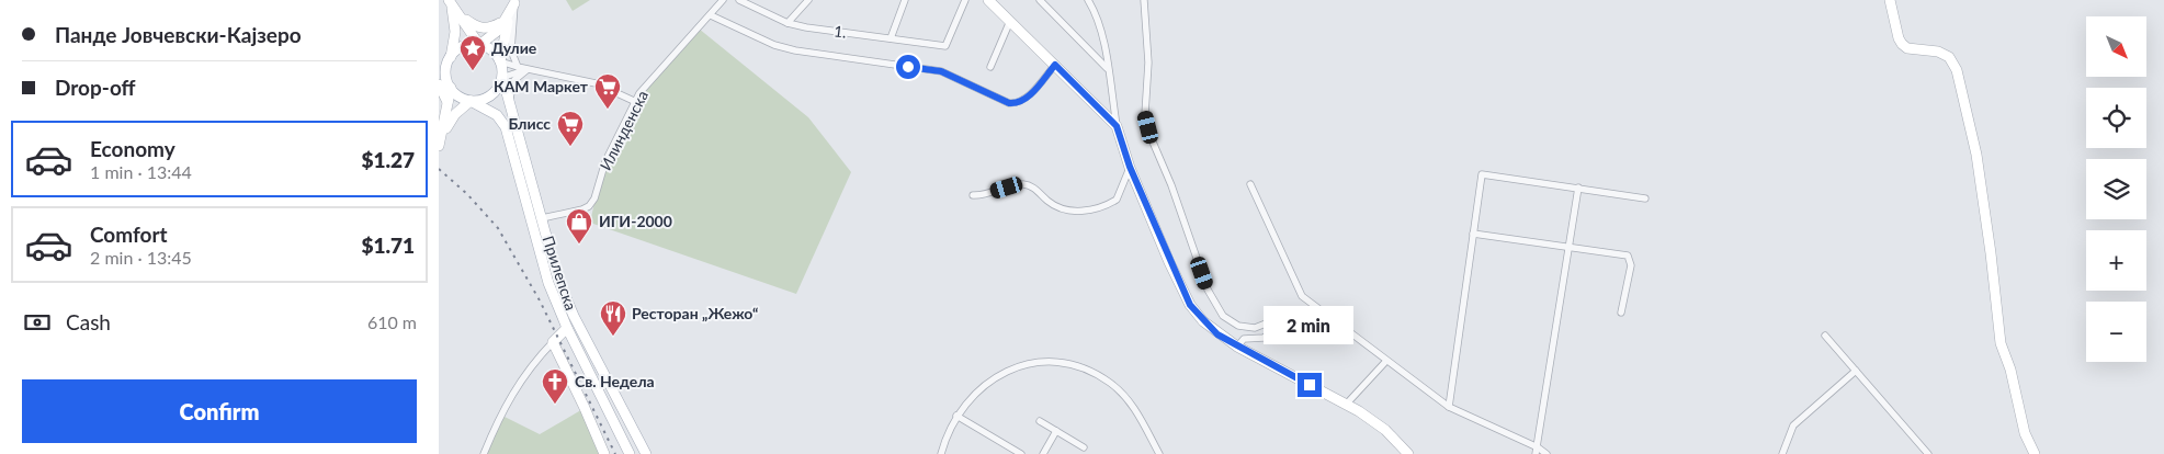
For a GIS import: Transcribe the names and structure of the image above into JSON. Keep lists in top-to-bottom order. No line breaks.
{"streets":{"street":["1.","Илинденска","Прилепска"]},"crossings":[["Илинденска","Прилепска"]],"places":{"place":["Дулие"],"supermarket":["КАМ Маркет","Блисс"],"shop":["ИГИ-2000"],"restaurant":["Ресторан „Жежо“"],"church":["Св. Недела"]},"north":"bottom right","page":{"banner":["Панде Јовчевски-Кајзеро","Drop-off"],"map_buttons":["+","−"],"list":[{"name":"Economy","note":"1 min · 13:44","value":"$1.27"},{"name":"Comfort","note":"2 min · 13:45","value":"$1.71"}],"pay":["Cash","610 m"],"bubble":"2 min","buttons":"Confirm"}}
